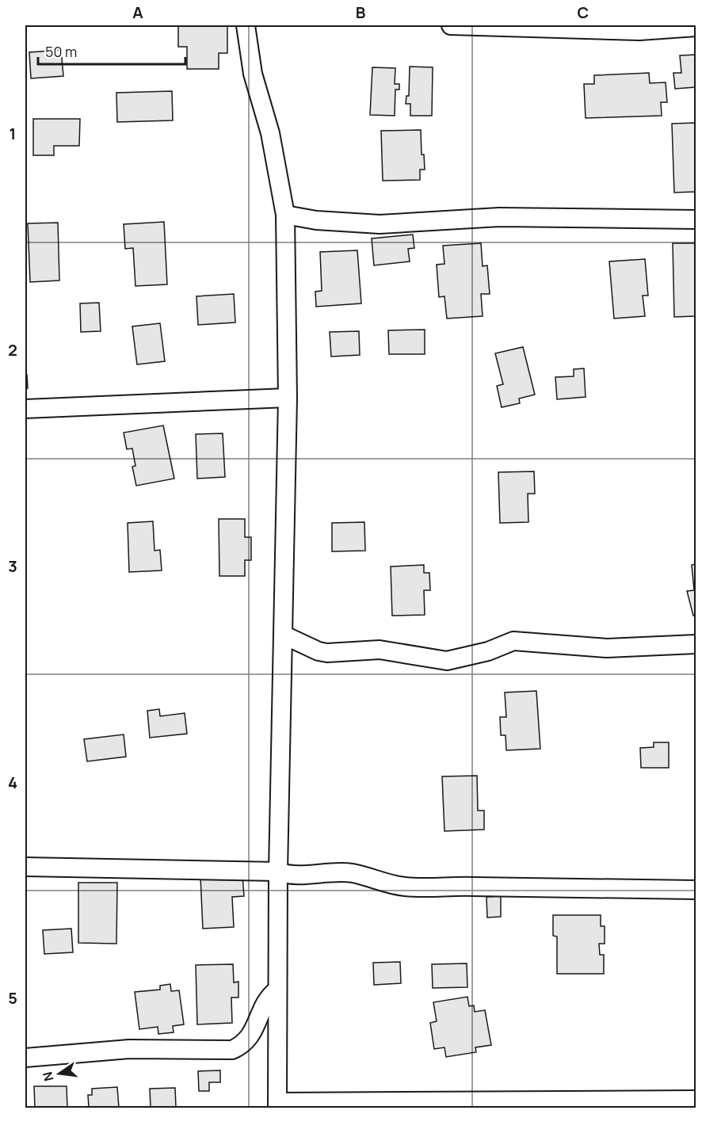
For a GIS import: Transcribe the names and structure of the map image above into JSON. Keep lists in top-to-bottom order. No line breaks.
{"scale_bar":"50 m","north":"left","grid":{"columns":["A","B","C"],"rows":["1","2","3","4","5"]}}
